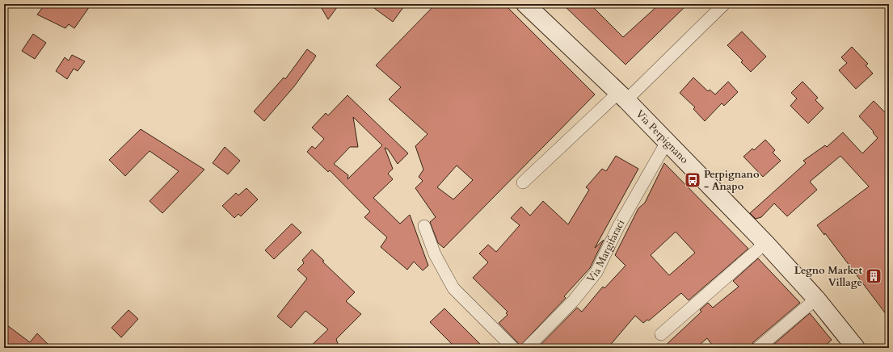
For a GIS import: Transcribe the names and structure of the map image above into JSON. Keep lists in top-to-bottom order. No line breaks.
{"streets":{"street":["Via Perpignano","Via Margifaraci"]},"crossings":[["Via Perpignano","Via Margifaraci"]],"places":{"bus stop":["Perpignano - Anapo"],"building":["Legno Market Village"]}}
